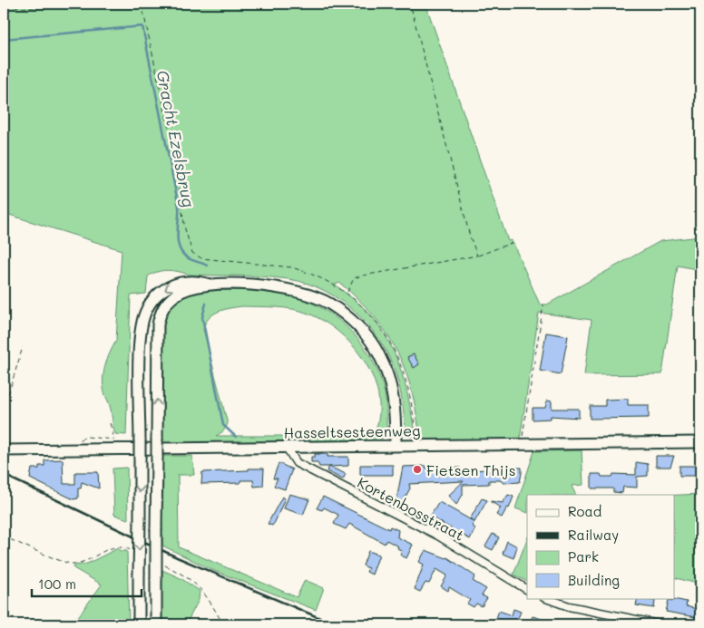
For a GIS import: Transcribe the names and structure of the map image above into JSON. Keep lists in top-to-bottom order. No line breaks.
{"streets":{"main road":["Hasseltsesteenweg"],"street":["Kortenbosstraat"]},"crossings":[["Hasseltsesteenweg","Kortenbosstraat"]],"water":["Gracht Ezelsbrug"],"places":["Fietsen Thijs"],"legend":["Road","Railway","Park","Building"],"scale_bar":"100 m"}
